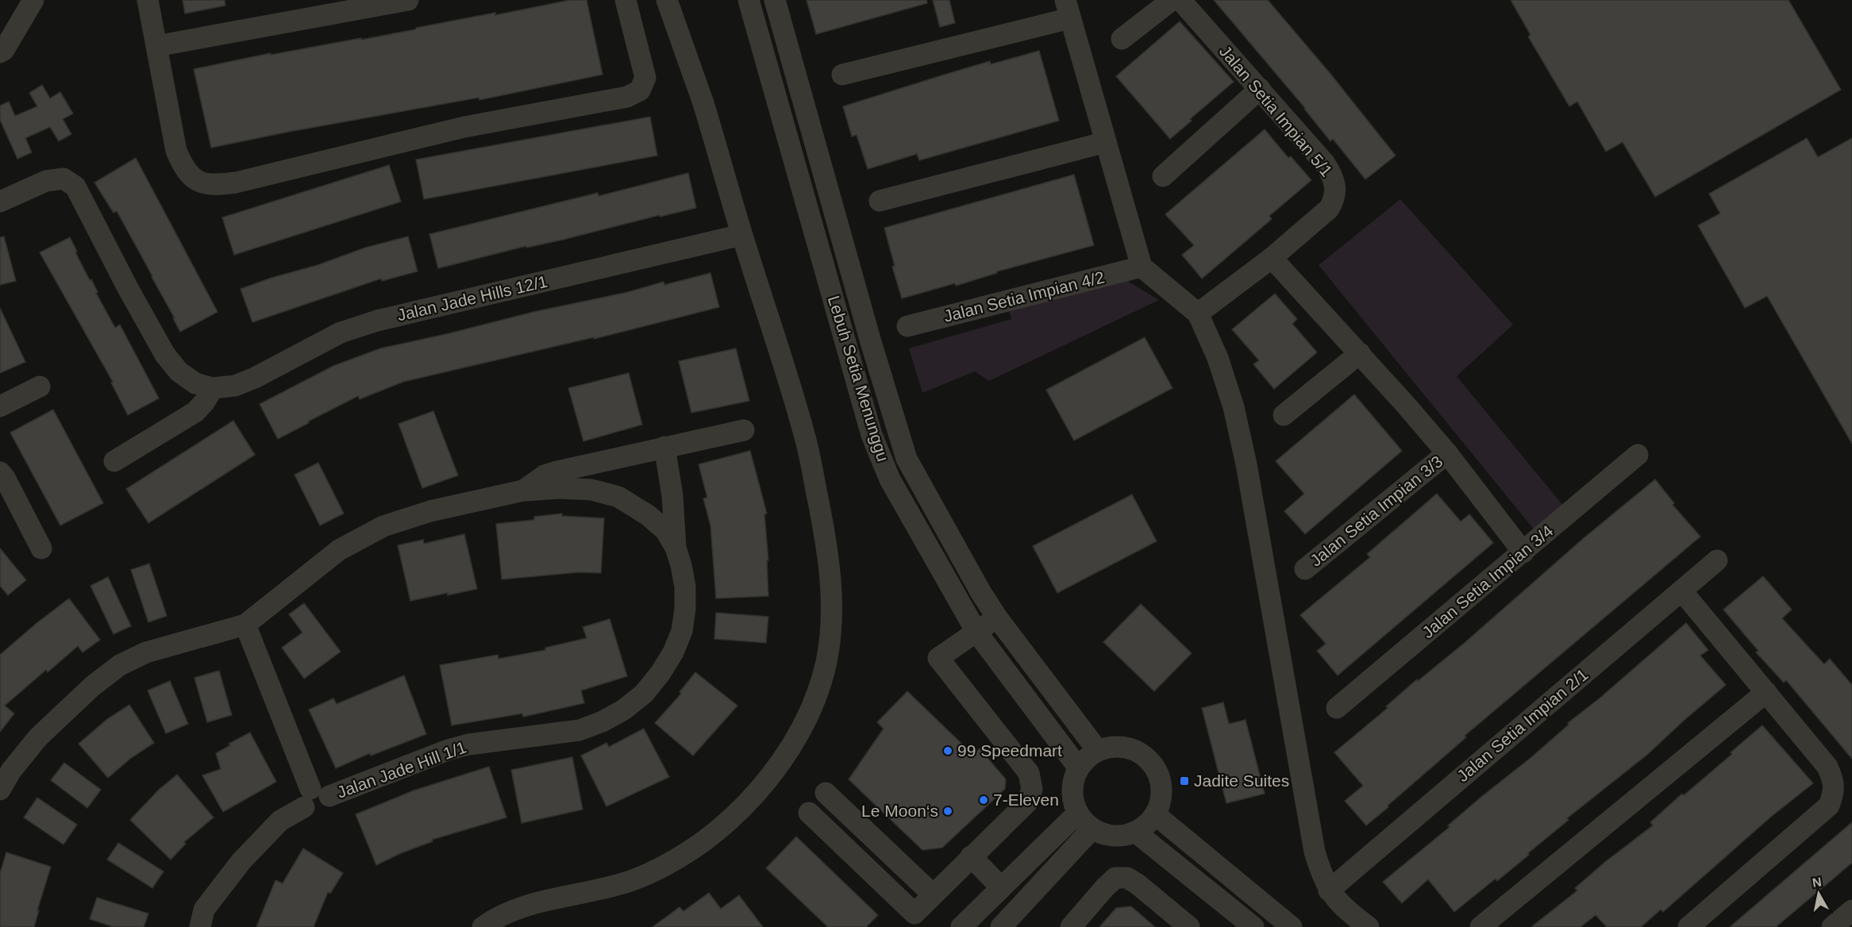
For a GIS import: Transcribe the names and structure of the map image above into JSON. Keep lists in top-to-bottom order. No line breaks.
{"streets":{"street":["Jalan Setia Impian 5/1","Jalan Setia Impian 4/2","Jalan Jade Hills 12/1","Lebuh Setia Menunggu","Jalan Setia Impian 3/3","Jalan Setia Impian 3/4","Jalan Setia Impian 2/1","Jalan Jade Hill 1/1"]},"places":{"other":["99 Speedmart","7-Eleven","Le Moon‘s"],"transit":["Jadite Suites"]},"north":"top"}
